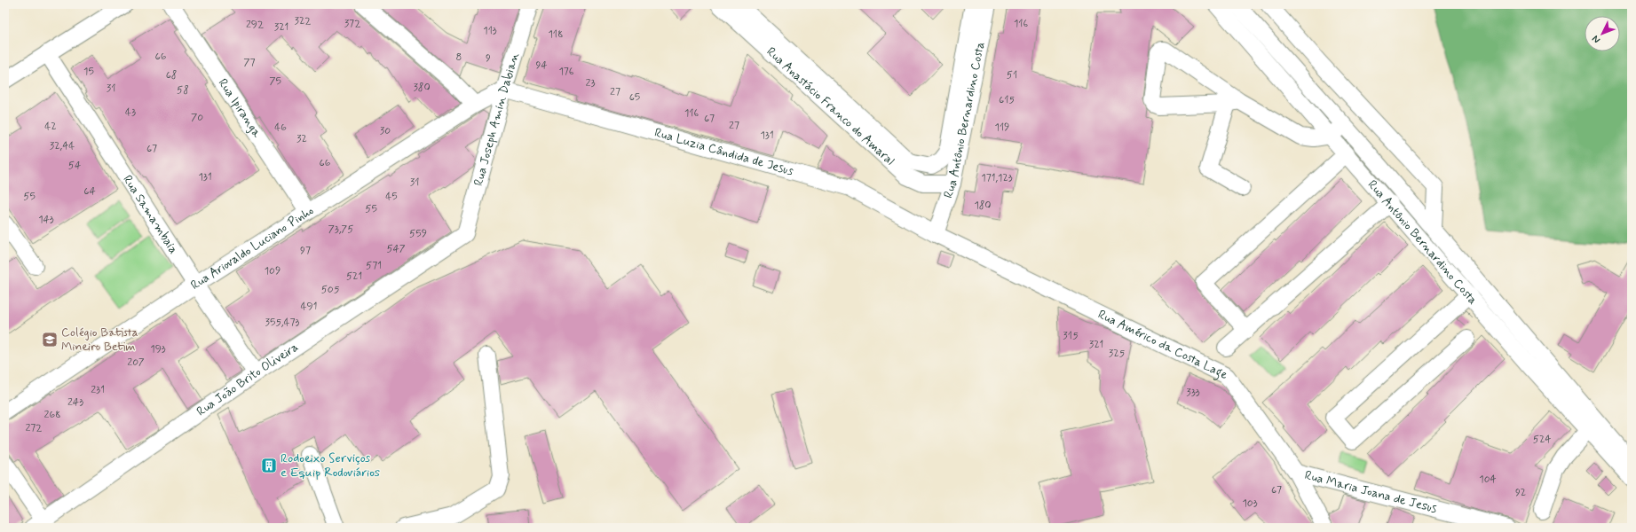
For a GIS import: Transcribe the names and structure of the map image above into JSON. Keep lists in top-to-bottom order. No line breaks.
{"streets":{"street":["Rua Anastácio Franco do Amaral","Rua Ipiranga","Rua Joseph Amin Dabian","Rua Antônio Bernardino Costa","Rua Luzia Cândida de Jesus","Rua Samambaia","Rua Ariovaldo Luciano Pinho","Rua Américo da Costa Lage","Rua João Brito Oliveira","Rua Maria Joana de Jesus"]},"crossings":[["Rua Anastácio Franco do Amaral","Rua Antônio Bernardino Costa"],["Rua Ipiranga","Rua Ariovaldo Luciano Pinho"],["Rua Joseph Amin Dabian","Rua Luzia Cândida de Jesus"],["Rua Joseph Amin Dabian","Rua Ariovaldo Luciano Pinho"],["Rua Joseph Amin Dabian","Rua João Brito Oliveira"],["Rua Antônio Bernardino Costa","Rua Luzia Cândida de Jesus"],["Rua Antônio Bernardino Costa","Rua Américo da Costa Lage"],["Rua Luzia Cândida de Jesus","Rua Ariovaldo Luciano Pinho"],["Rua Luzia Cândida de Jesus","Rua Américo da Costa Lage"],["Rua Samambaia","Rua Ariovaldo Luciano Pinho"],["Rua Samambaia","Rua João Brito Oliveira"],["Rua Américo da Costa Lage","Rua Maria Joana de Jesus"]],"places":{"school or university":["Colégio Batista Mineiro Betim"],"building":["Rodoeixo Serviços e Equip Rodoviários"]},"house_numbers":["322","372","116","292","321","113","118","66","8","9","77","94","15","176","68","51","75","23","380","31","58","27","65","615","43","116","70","67","27","42","46","119","30","131","32","32,44","67","66","54","131","171,123","31","64","55","45","180","55","143","73,75","559","547","97","571","109","521","505","491","355,473","315","321","193","325","207","231","333","243","268","272","524","104","67","92","103"],"north":"bottom left"}
